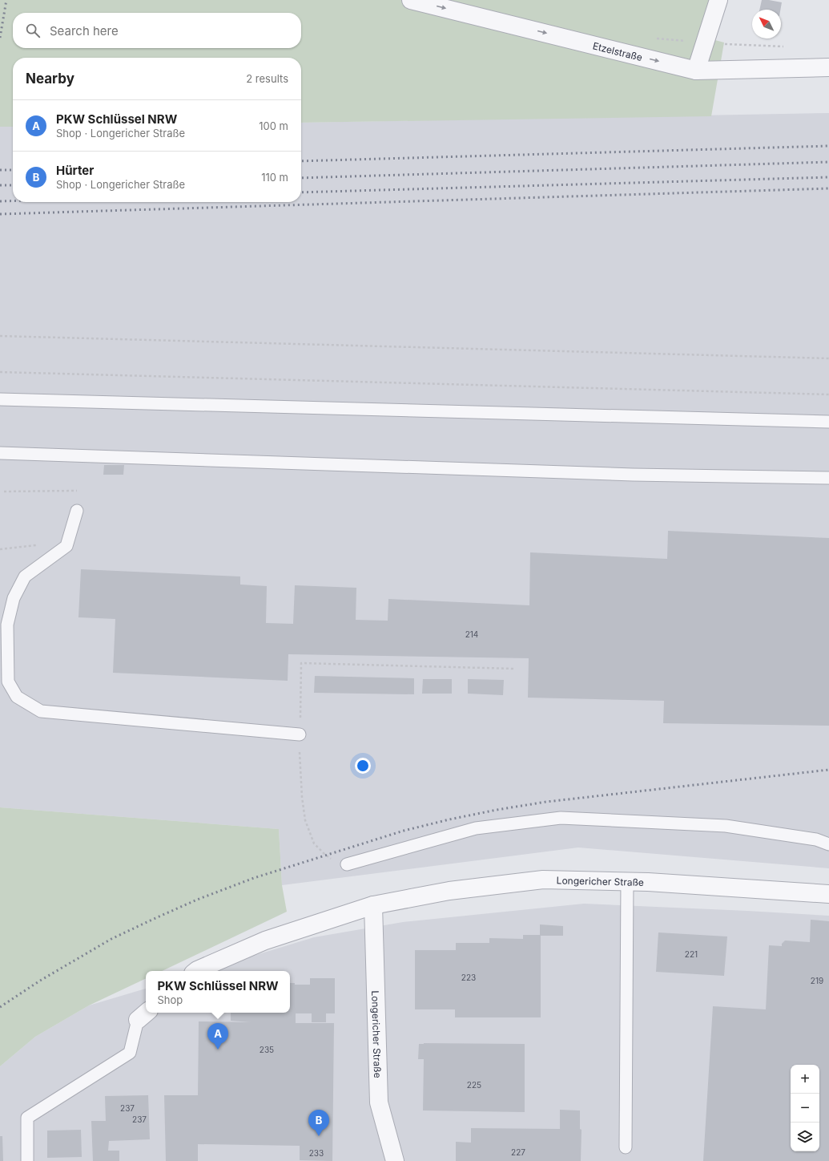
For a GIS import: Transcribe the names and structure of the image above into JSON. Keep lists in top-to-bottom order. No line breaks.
{"streets":{"street":["Etzelstraße","Longericher Straße"]},"one_way":["Etzelstraße"],"house_numbers":["214","221","223","219","235","225","237","237","227","233"],"north":"top left","page":{"search":"Search here","heading":["Nearby","2 results"],"list":[{"mark":"A","name":"PKW Schlüssel NRW","note":"Shop · Longericher Straße","value":"100 m"},{"mark":"B","name":"Hürter","note":"Shop · Longericher Straße","value":"110 m"}],"popup":["PKW Schlüssel NRW","Shop"],"pins":["A","B"],"map_buttons":["+","−"]}}
